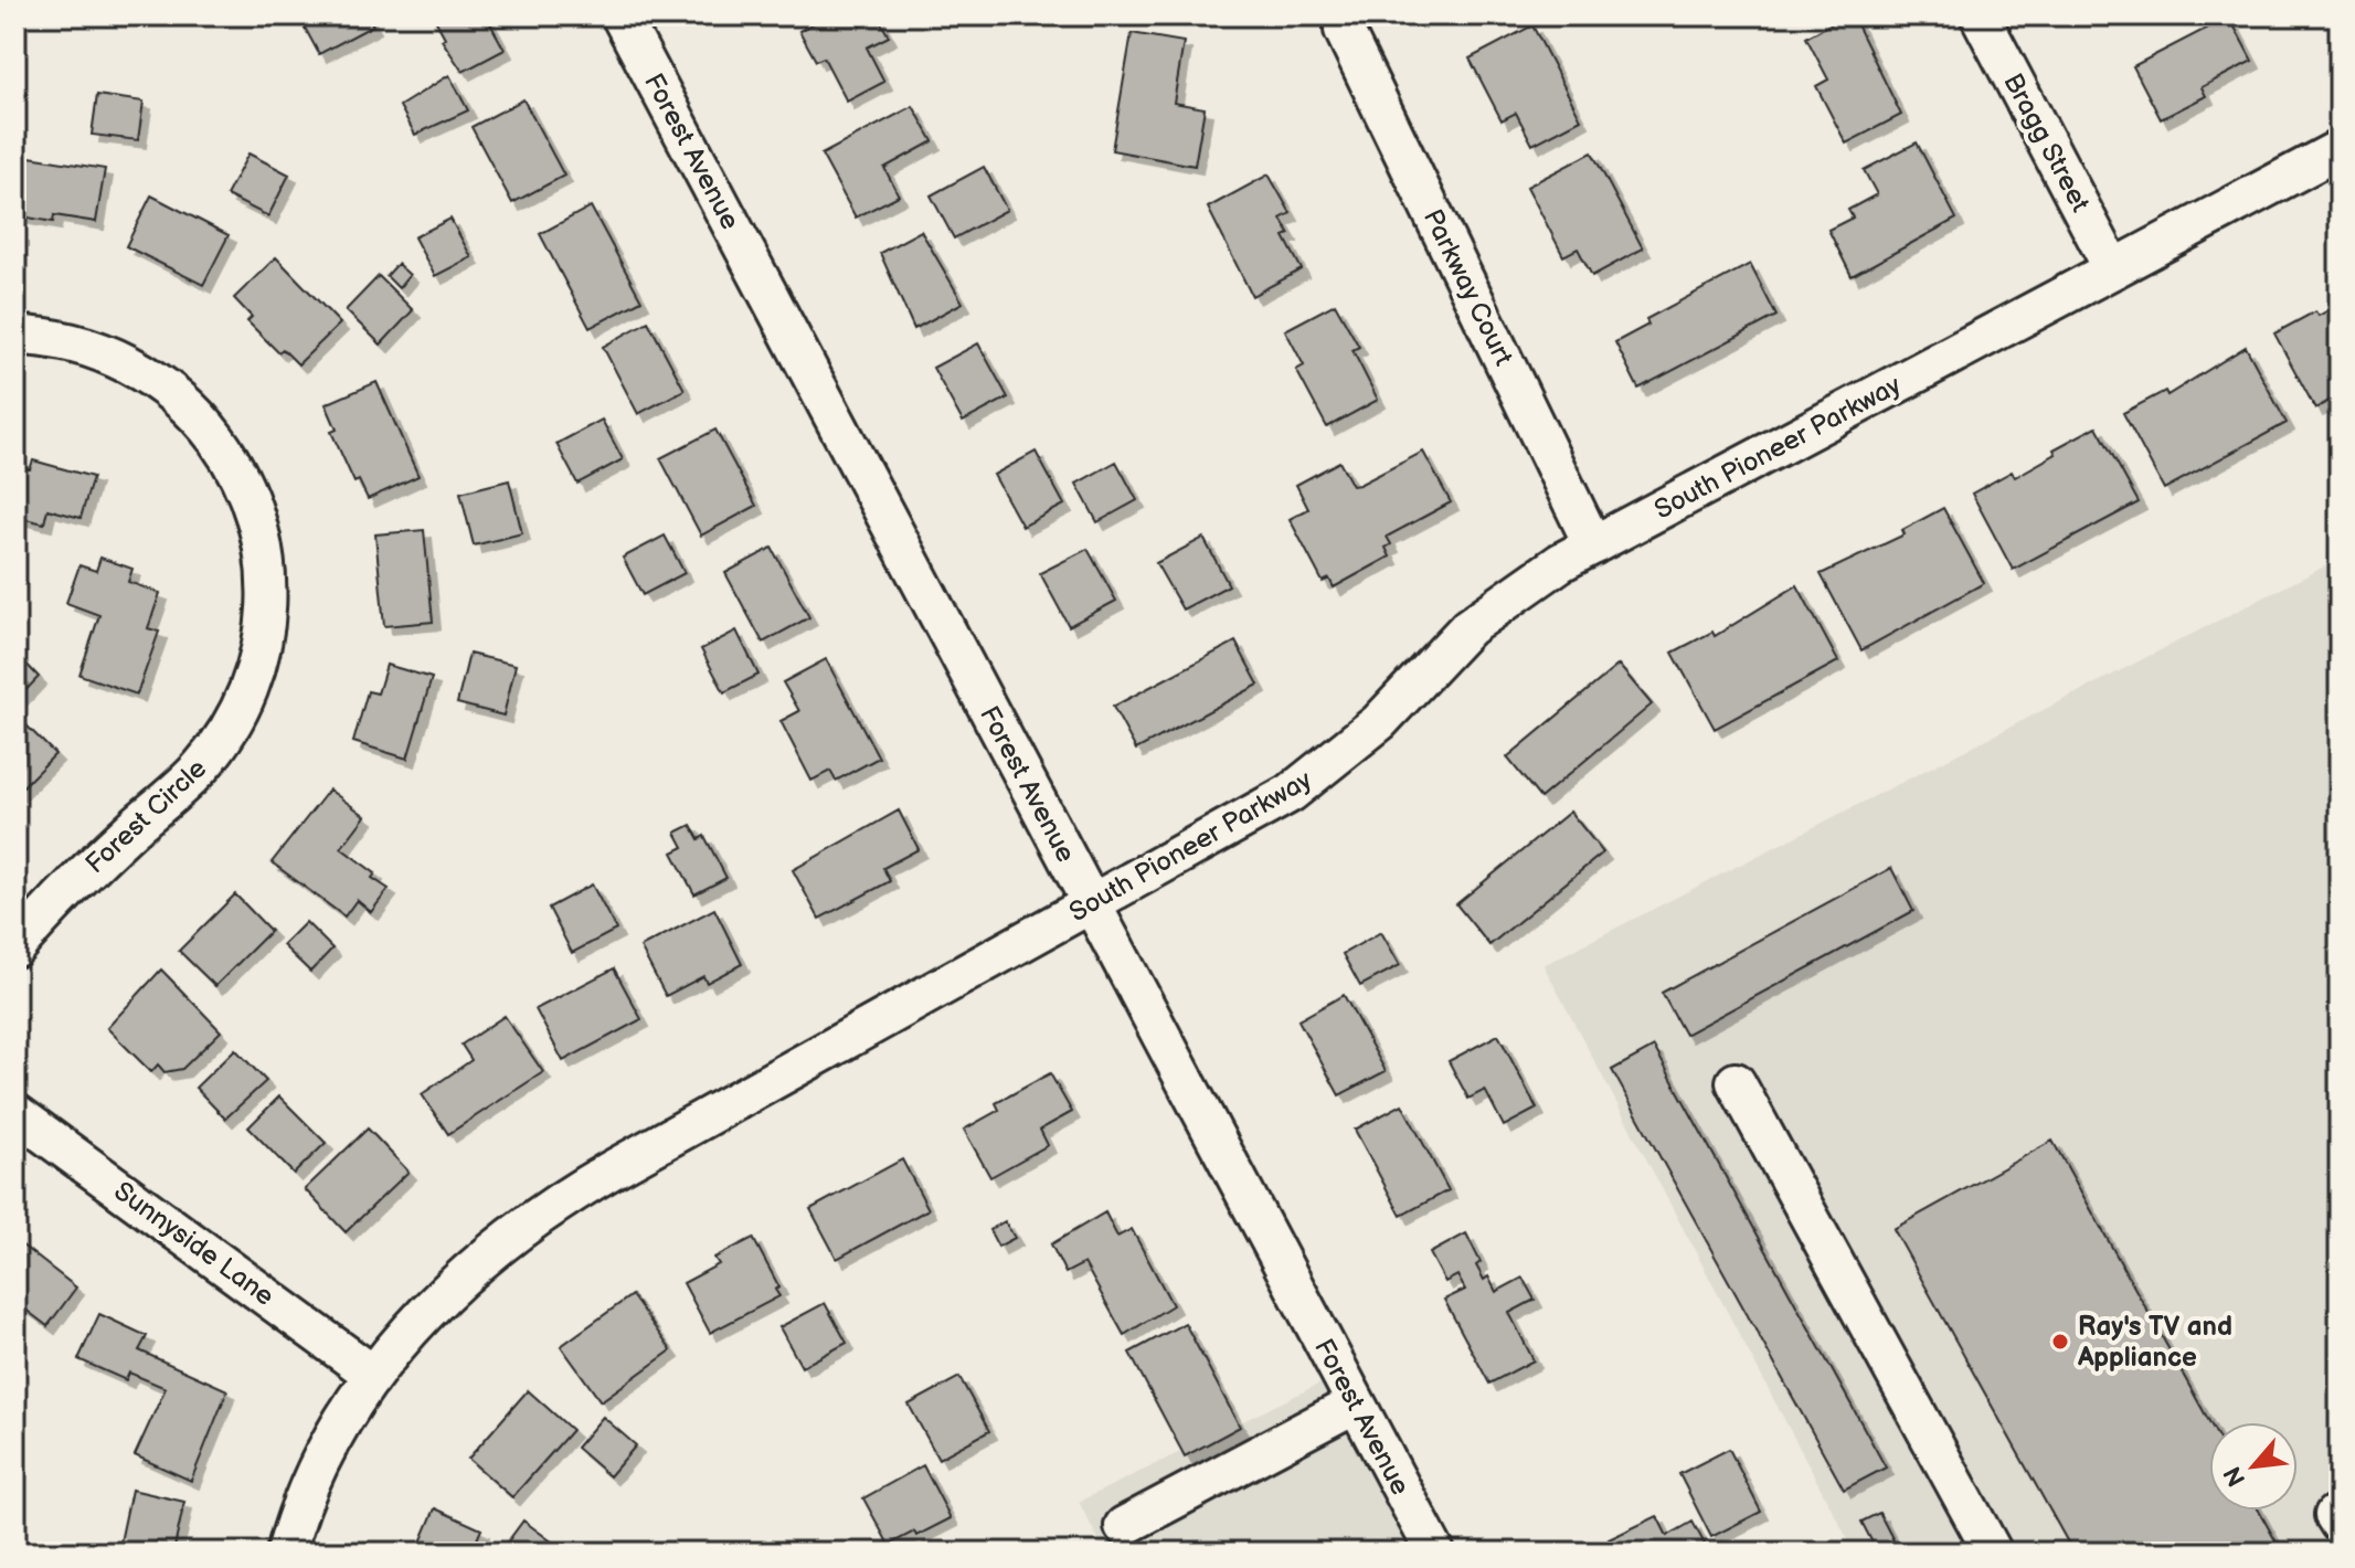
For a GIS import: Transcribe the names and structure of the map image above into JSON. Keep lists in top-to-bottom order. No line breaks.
{"streets":{"street":["Bragg Street","Forest Avenue","Parkway Court","South Pioneer Parkway","Forest Circle","Sunnyside Lane"]},"crossings":[["Bragg Street","South Pioneer Parkway"],["Forest Avenue","South Pioneer Parkway"],["Parkway Court","South Pioneer Parkway"],["South Pioneer Parkway","Sunnyside Lane"]],"places":["Ray's TV and Appliance"],"north":"bottom left"}
